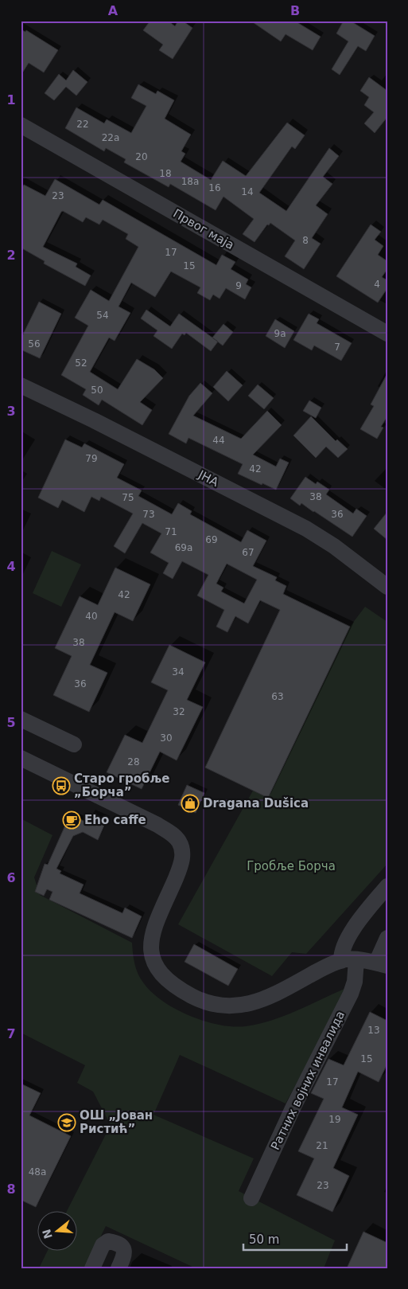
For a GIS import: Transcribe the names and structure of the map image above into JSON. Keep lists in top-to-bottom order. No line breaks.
{"streets":{"street":["Првог маја","ЈНА","Ратних војних инвалида"]},"parks":["Гробље Борча"],"places":{"bus stop":["Старо гробље „Борча”"],"shop":["Dragana Dušica"],"cafe":["Eho caffe"],"school or university":["ОШ „Јован Ристић”"]},"house_numbers":["22","22a","20","18","18a","16","14","23","8","17","15","4","9","54","9a","56","7","52","50","44","79","42","38","75","73","36","71","69","69a","67","42","40","38","34","36","63","32","30","28","13","15","17","19","21","48а","23"],"scale_bar":"50 m","north":"left","grid":{"columns":["A","B"],"rows":["1","2","3","4","5","6","7","8"]}}
